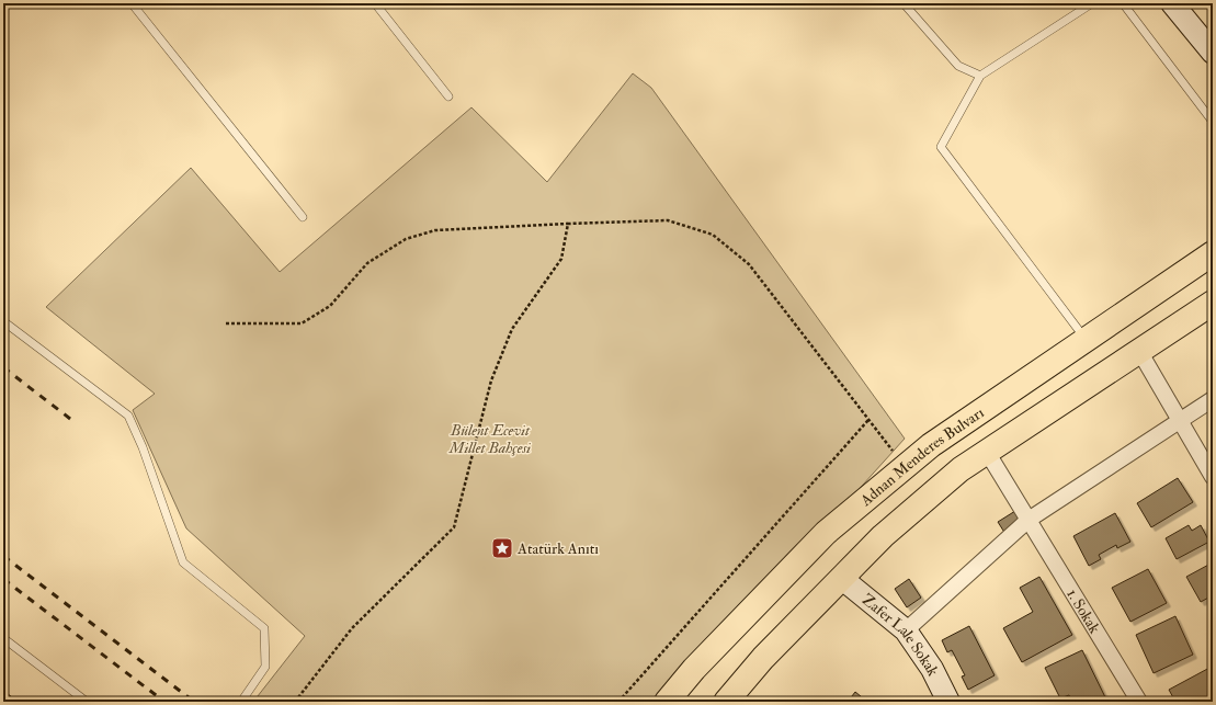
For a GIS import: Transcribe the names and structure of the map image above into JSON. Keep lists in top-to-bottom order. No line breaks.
{"streets":{"main road":["Adnan Menderes Bulvarı"],"street":["1. Sokak","Zafer Lale Sokak"]},"parks":["Bülent Ecevit Millet Bahçesi"],"places":{"place":["Atatürk Anıtı"]}}
